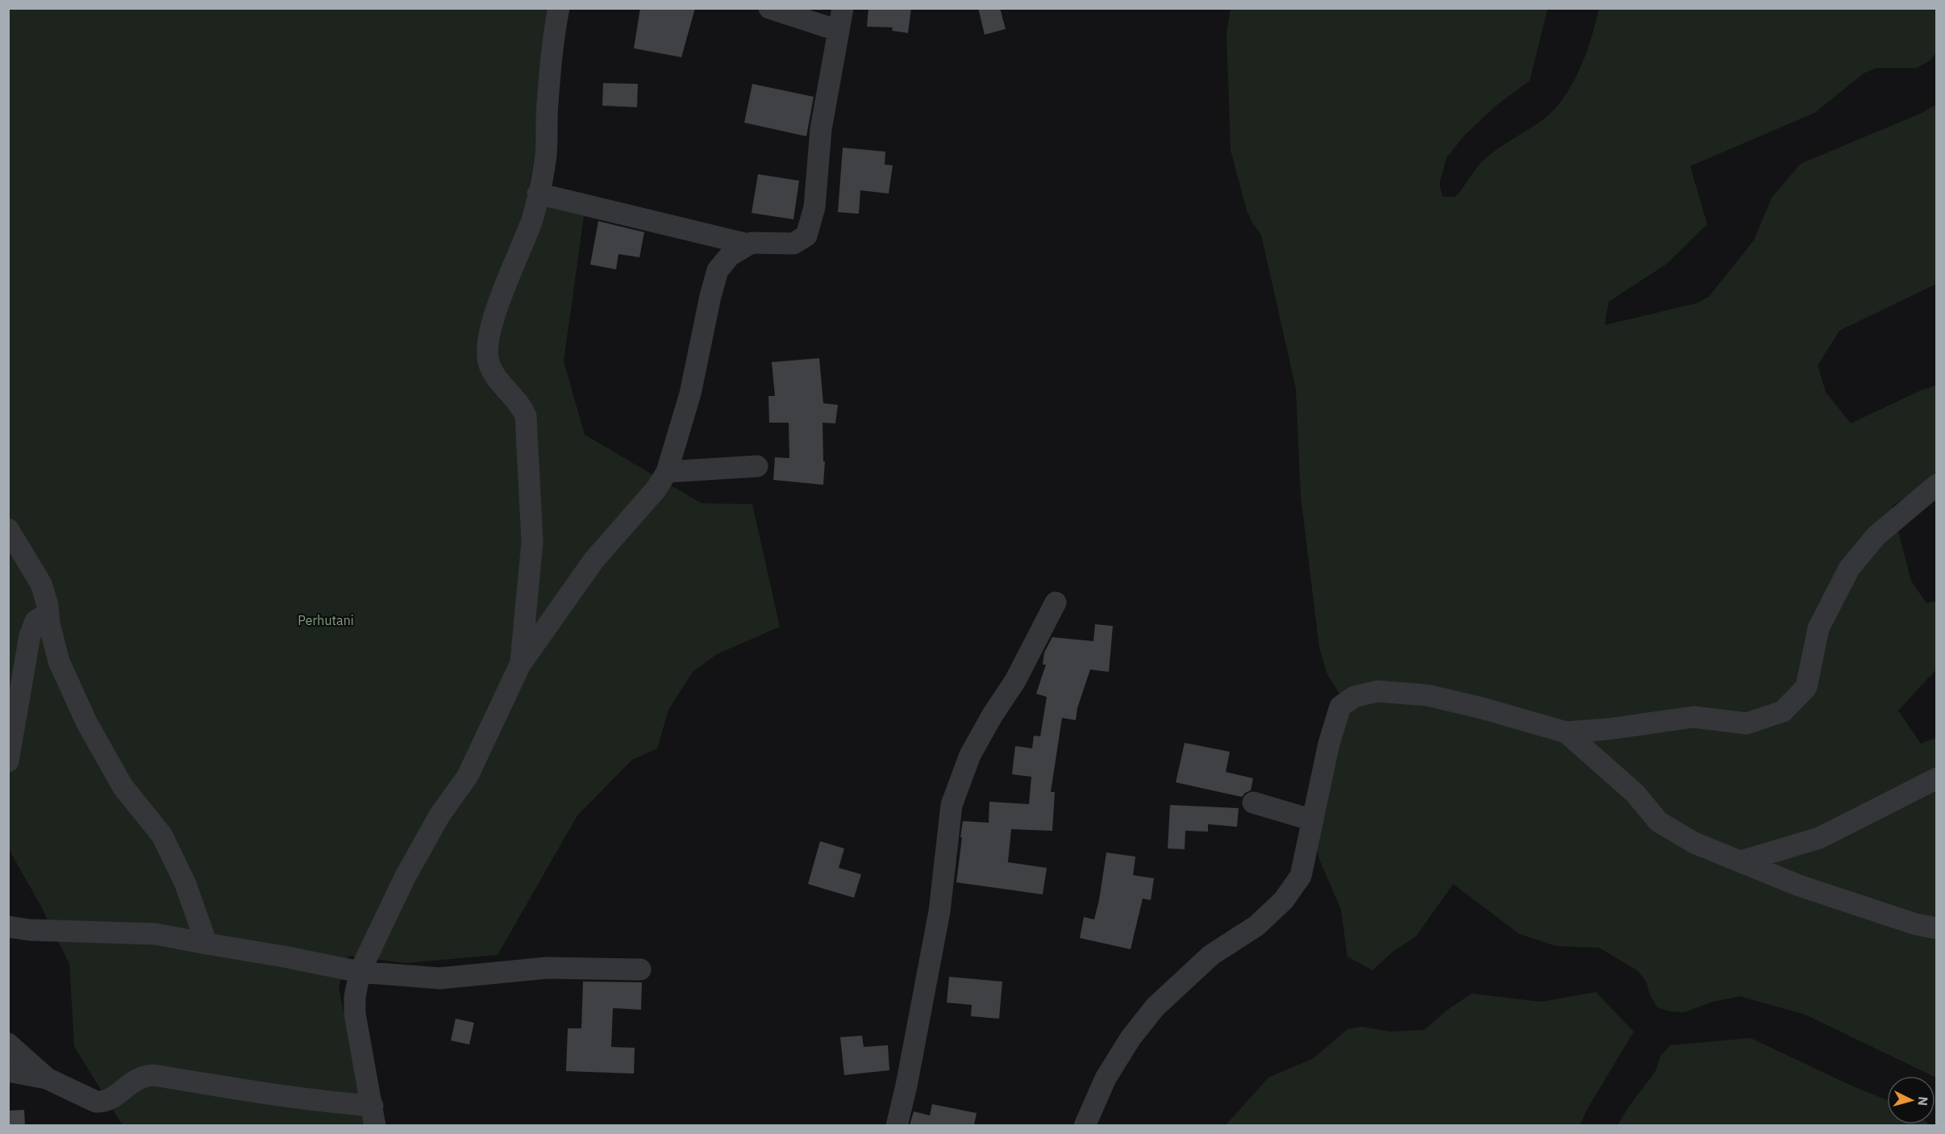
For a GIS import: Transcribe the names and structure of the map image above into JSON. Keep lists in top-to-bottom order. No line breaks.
{"parks":["Perhutani"],"north":"right"}
